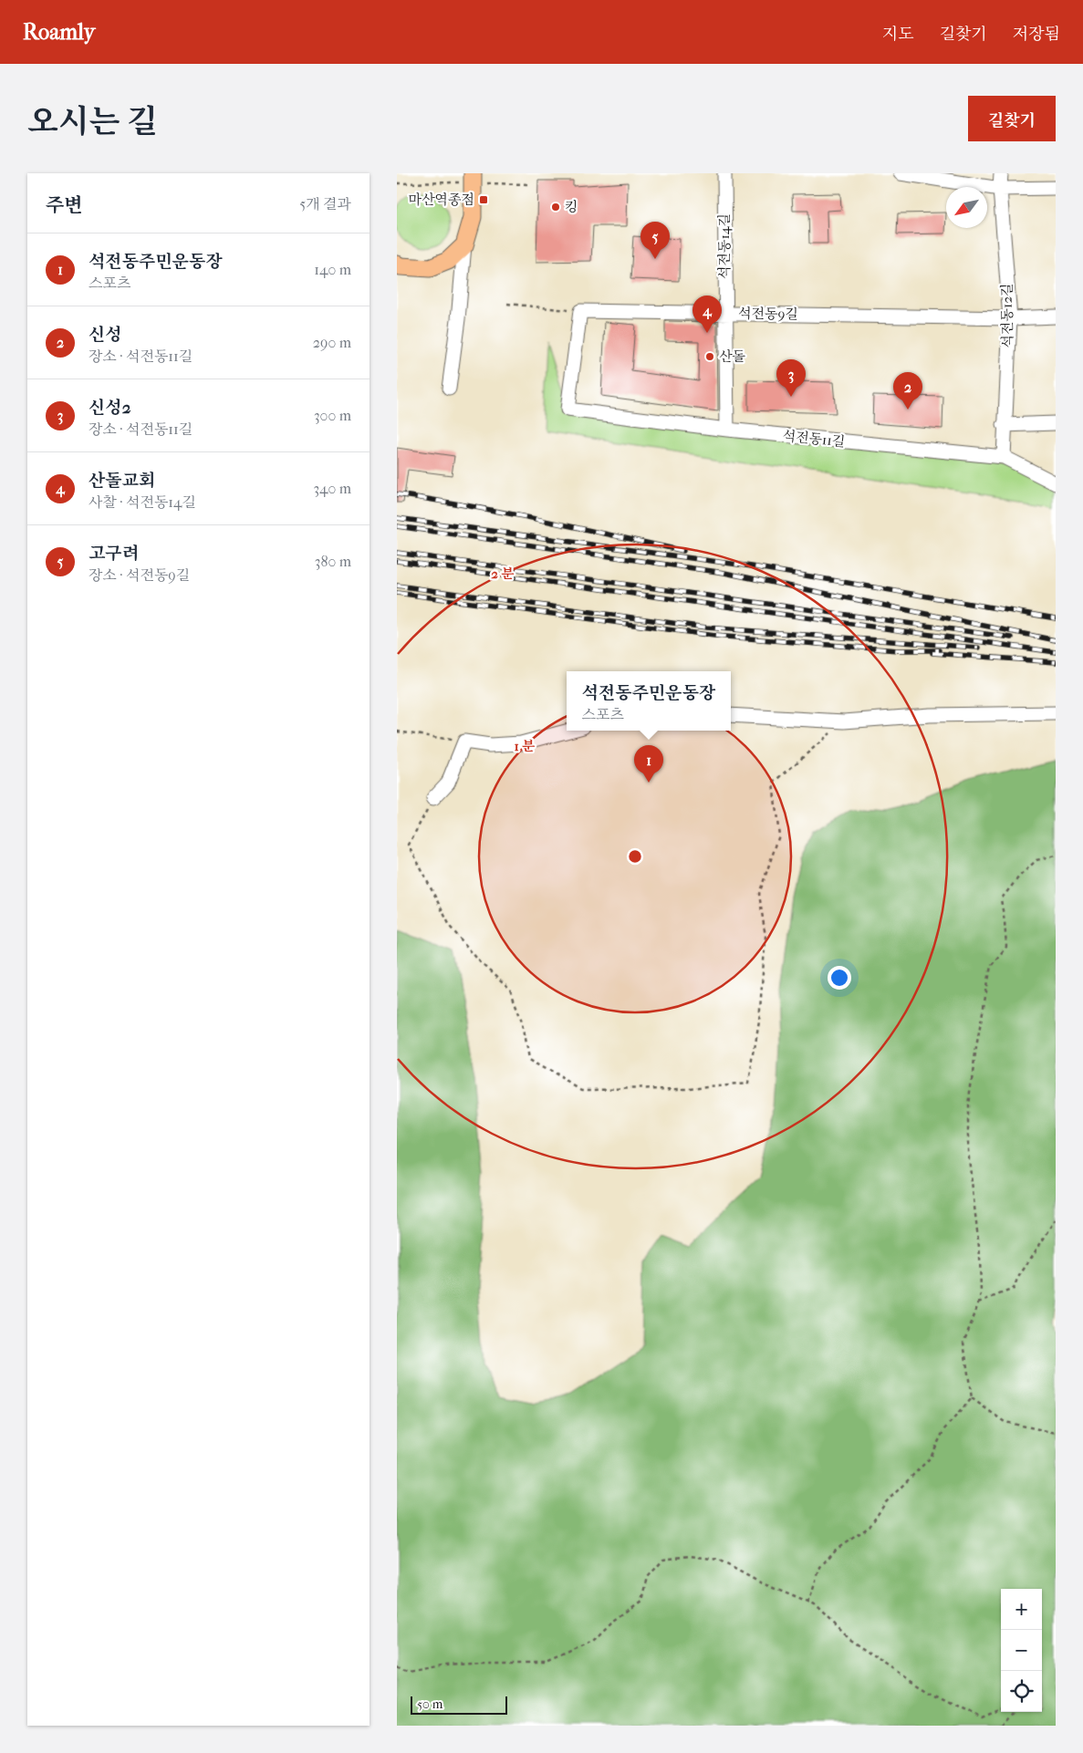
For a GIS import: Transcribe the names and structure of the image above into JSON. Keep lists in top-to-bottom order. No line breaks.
{"streets":{"street":["석전동14길","석전동9길","석전동12길","석전동11길"]},"crossings":[["석전동14길","석전동9길"],["석전동14길","석전동11길"],["석전동9길","석전동12길"],["석전동9길","석전동11길"],["석전동12길","석전동11길"]],"places":{"transit":["마산역종점"],"other":["킹","산돌"]},"scale_bar":"50 m","north":"bottom left","page":{"header":"Roamly","nav":["지도","길찾기","저장됨"],"title":"오시는 길","buttons":"길찾기","heading":["주변","5개 결과"],"pins":["5","4","3","2","1"],"list":[{"mark":"1","name":"석전동주민운동장","note":"스포츠","value":"140 m"},{"mark":"2","name":"신성","note":"장소 · 석전동11길","value":"290 m"},{"mark":"3","name":"신성2","note":"장소 · 석전동11길","value":"300 m"},{"mark":"4","name":"산돌교회","note":"사찰 · 석전동14길","value":"340 m"},{"mark":"5","name":"고구려","note":"장소 · 석전동9길","value":"380 m"}],"popup":["석전동주민운동장","스포츠"],"map_buttons":["+","−"],"scale":"50 m"},"rings":["2 분","1 분"]}
